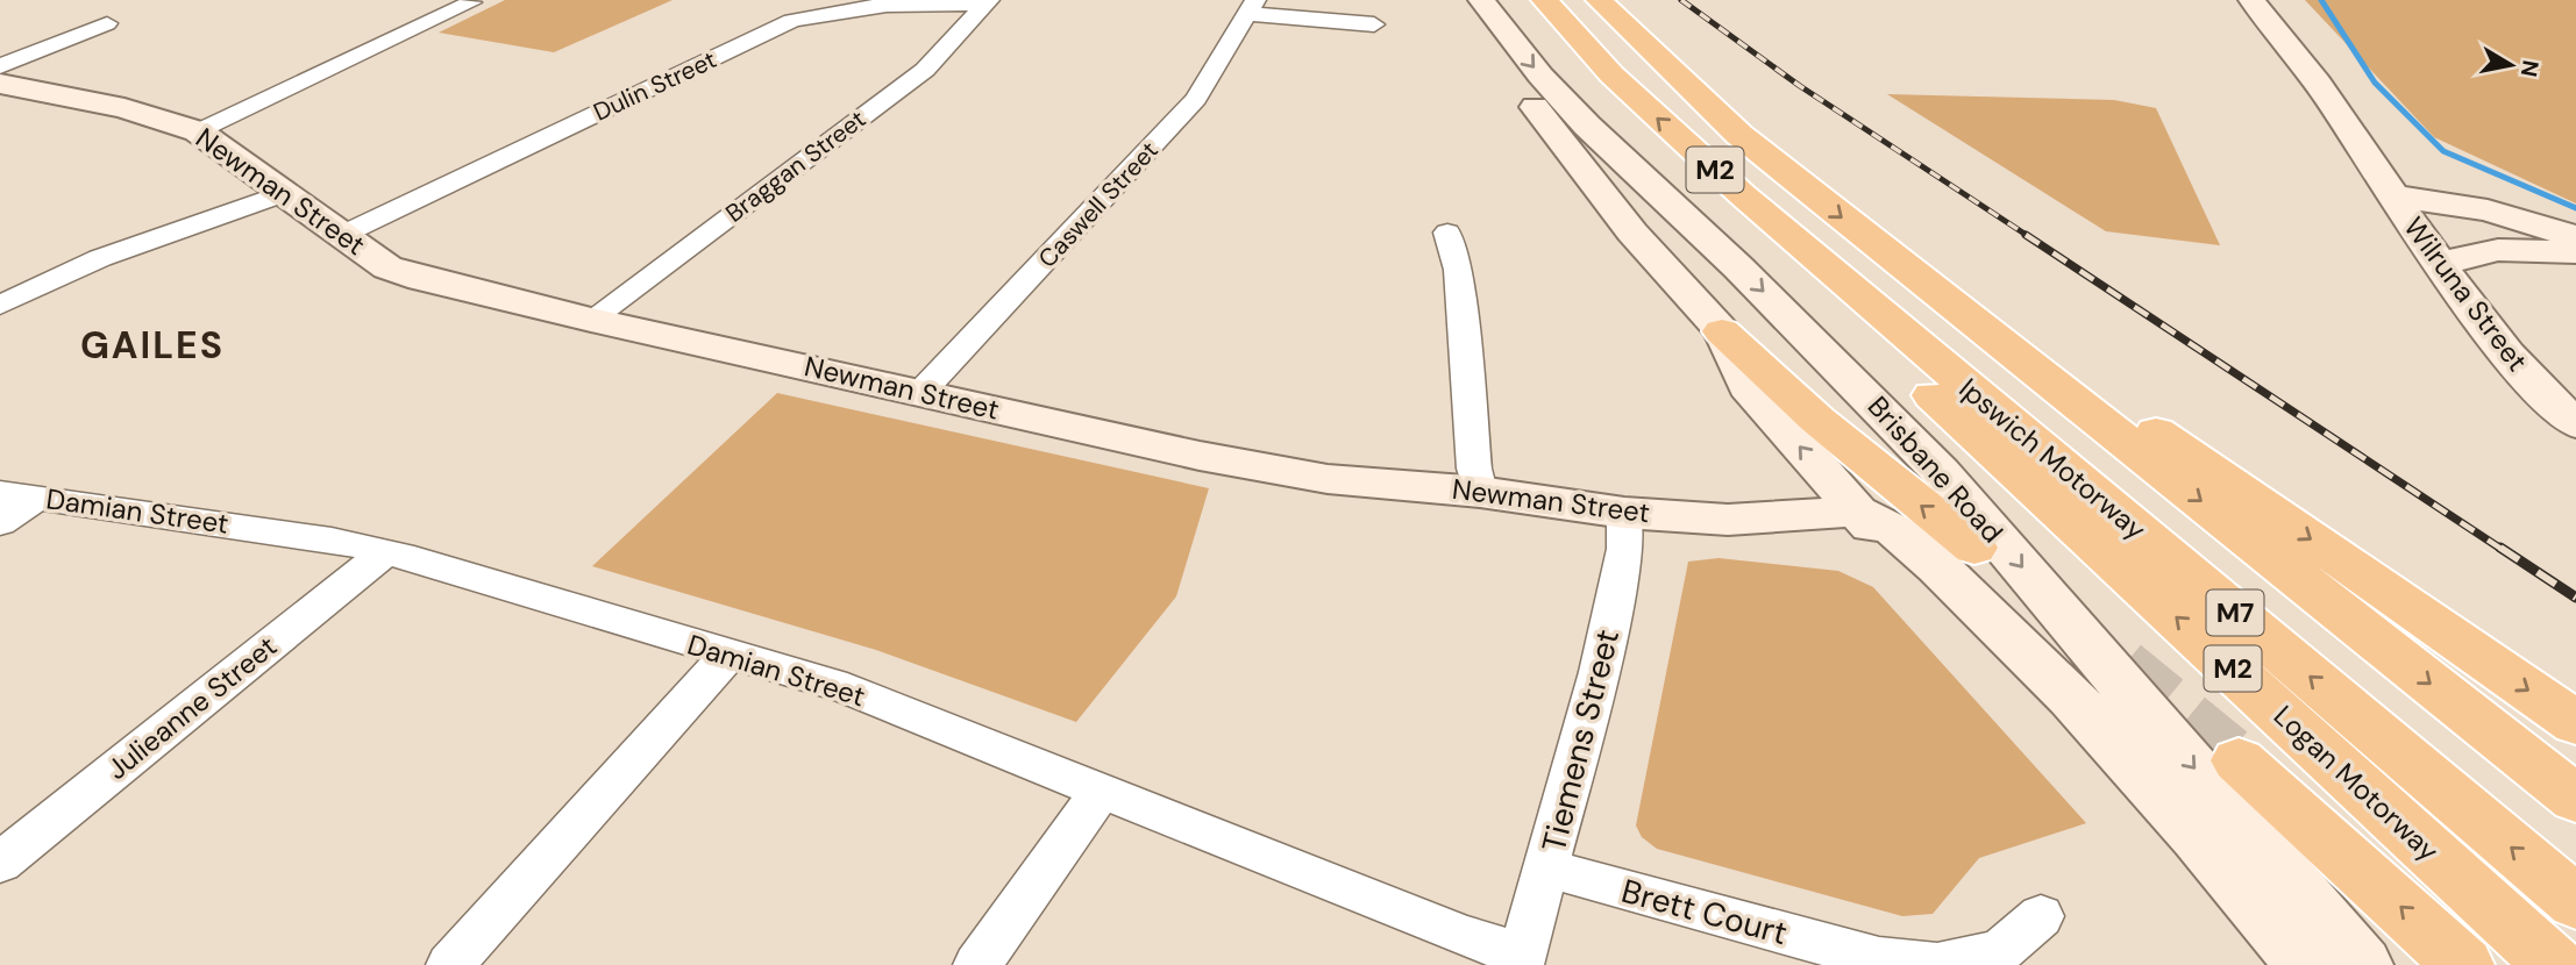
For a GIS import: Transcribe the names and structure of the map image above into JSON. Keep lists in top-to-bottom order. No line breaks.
{"streets":{"highway":["M2","Ipswich Motorway","M7","Logan Motorway"],"main road":["Newman Street","Wilruna Street","Brisbane Road"],"street":["Dulin Street","Braggan Street","Caswell Street","Damian Street","Julieanne Street","Tiemens Street","Brett Court"]},"crossings":[["Dulin Street","Braggan Street"],["Dulin Street","Newman Street"],["Braggan Street","Newman Street"],["M2","Ipswich Motorway"],["Newman Street","Caswell Street"],["Newman Street","Tiemens Street"],["Ipswich Motorway","Logan Motorway"],["Damian Street","Julieanne Street"],["Damian Street","Tiemens Street"],["Tiemens Street","Brett Court"]],"districts":["GAILES"],"north":"right"}
